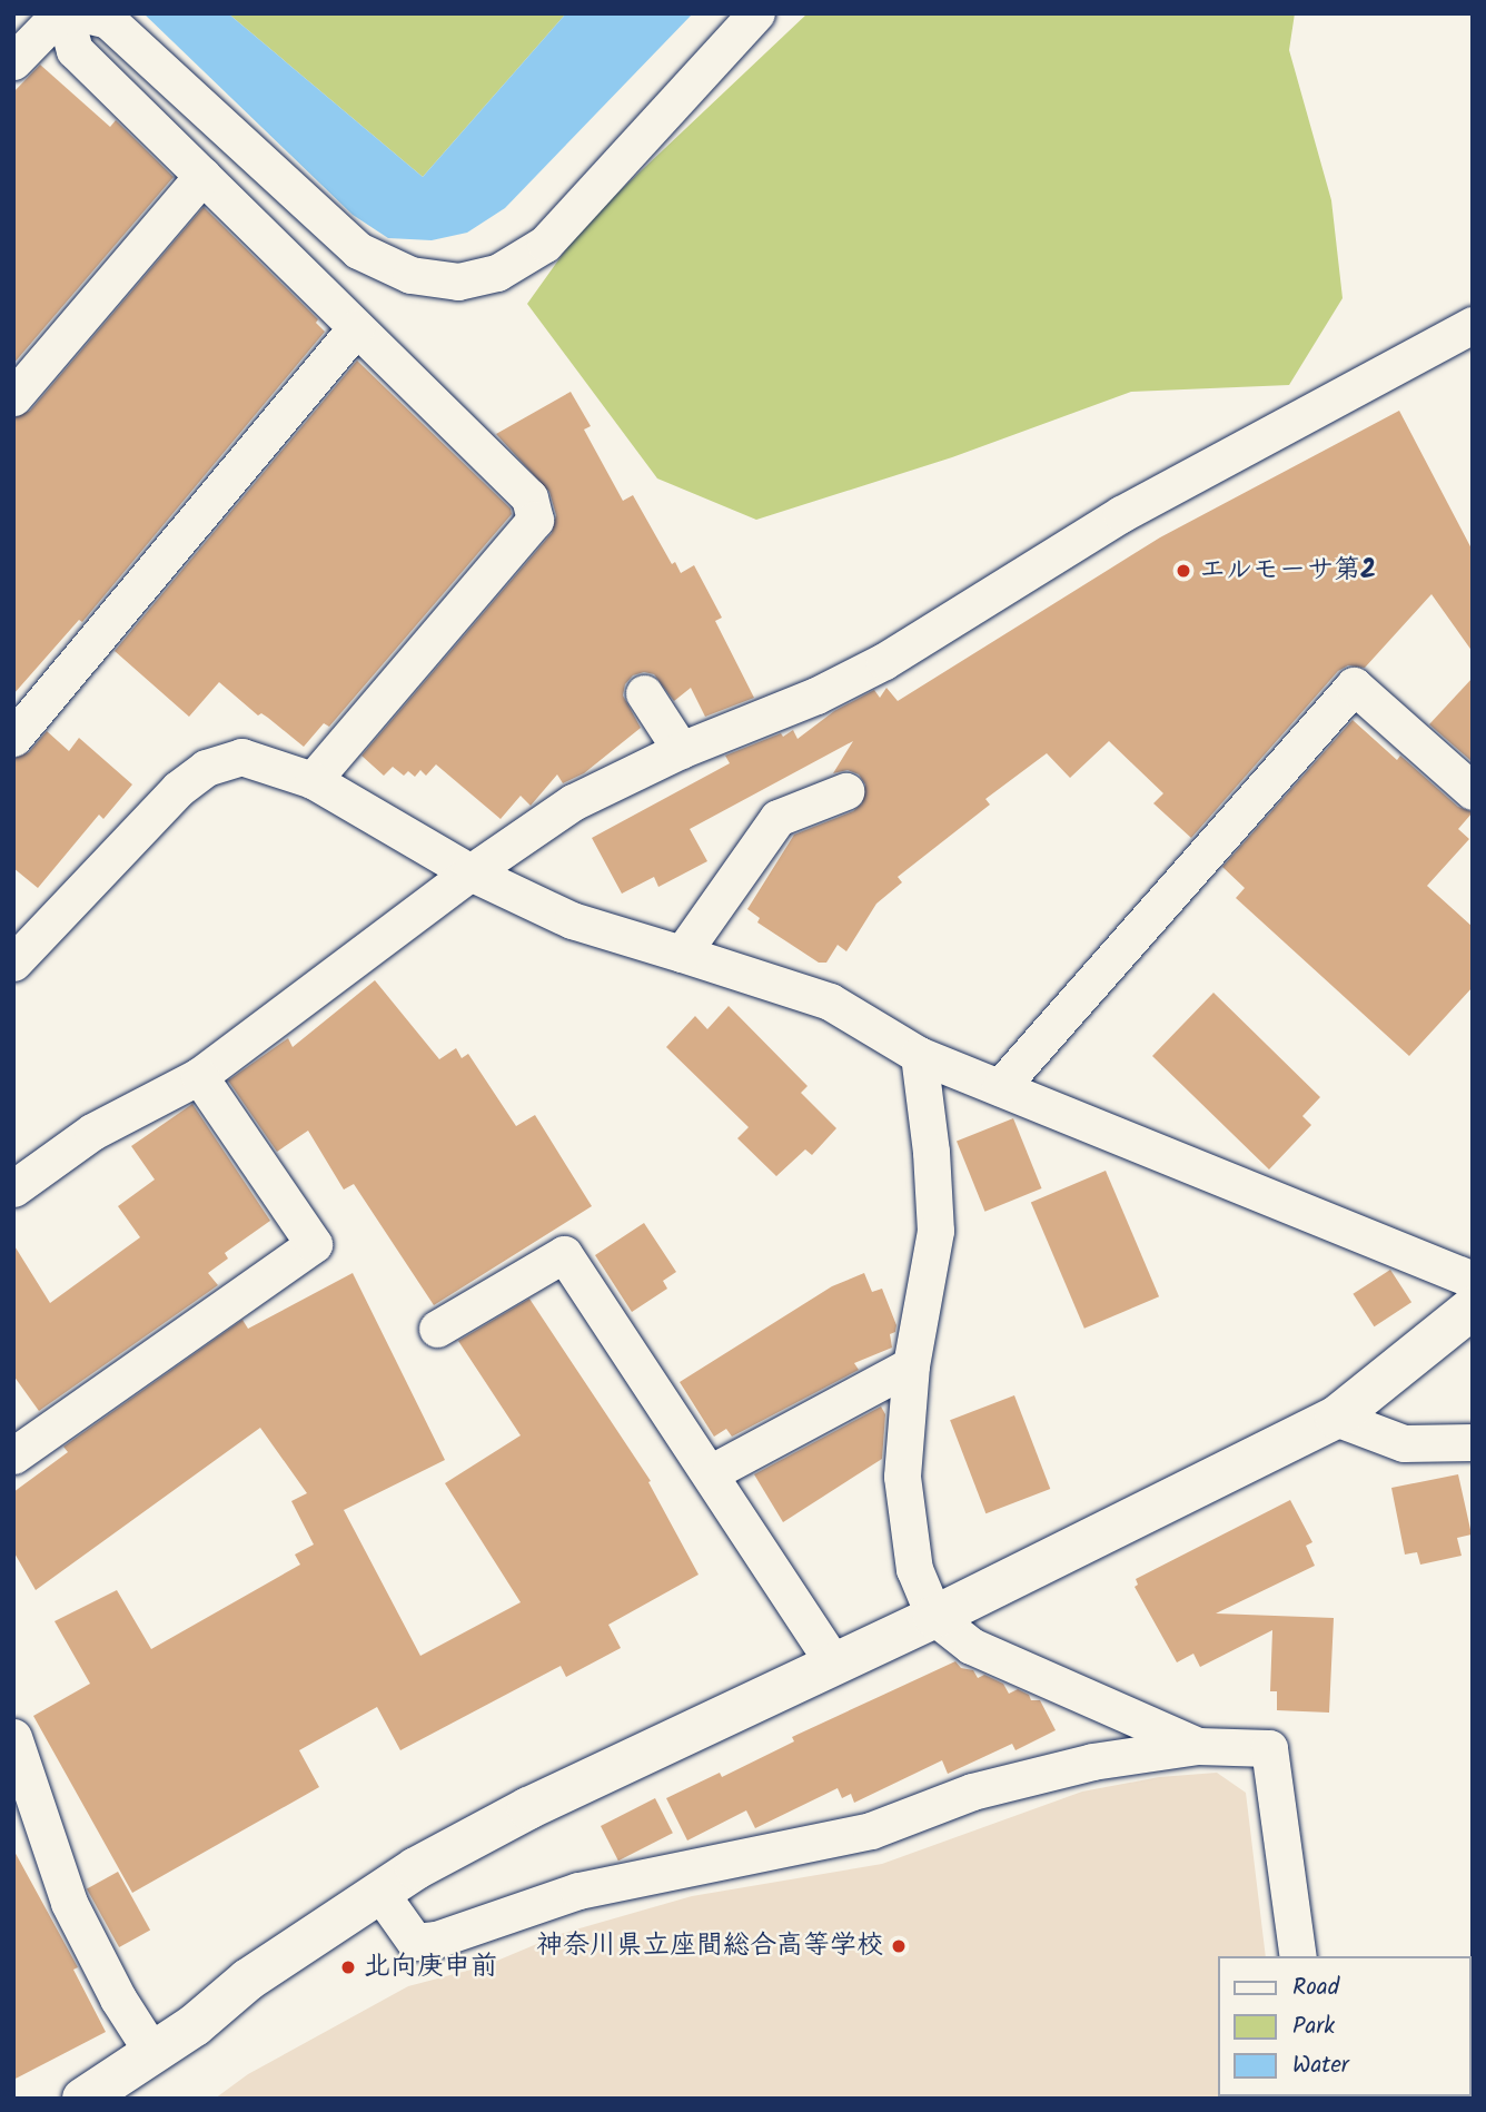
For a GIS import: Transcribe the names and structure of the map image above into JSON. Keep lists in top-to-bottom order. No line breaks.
{"places":["エルモーサ第2","神奈川県立座間総合高等学校","北向庚申前"],"legend":["Road","Park","Water"]}
